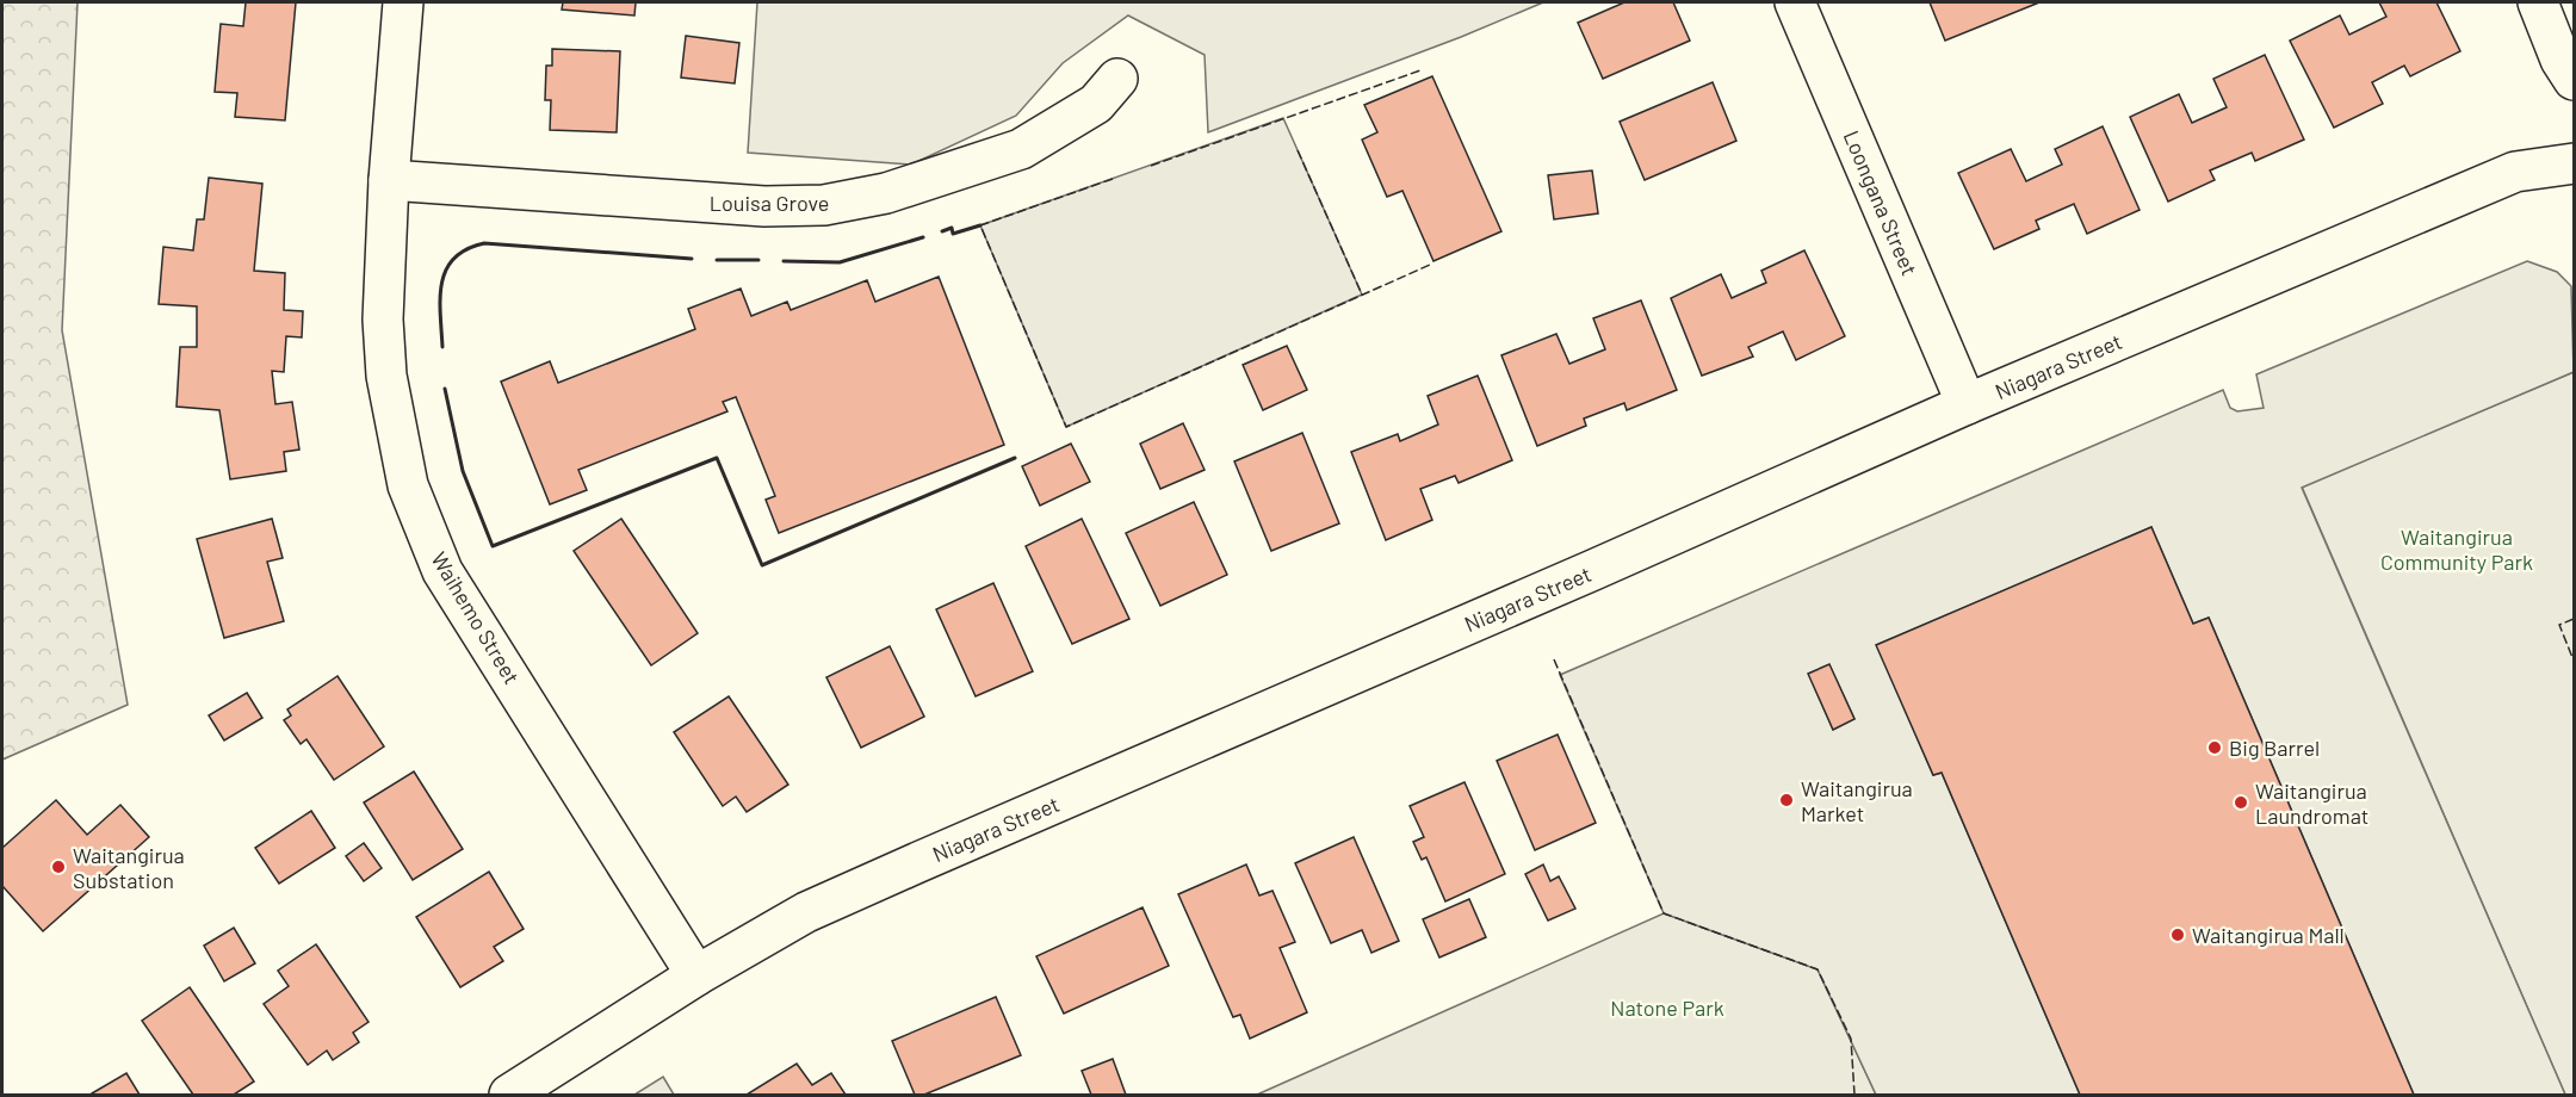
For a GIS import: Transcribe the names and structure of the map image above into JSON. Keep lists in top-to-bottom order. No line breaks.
{"streets":{"street":["Louisa Grove","Loongana Street","Niagara Street","Waihemo Street"]},"crossings":[["Louisa Grove","Waihemo Street"],["Loongana Street","Niagara Street"],["Niagara Street","Waihemo Street"]],"parks":["Waitangirua Community Park","Natone Park"],"places":["Big Barrel","Waitangirua Market","Waitangirua Laundromat","Waitangirua Substation","Waitangirua Mall"]}
